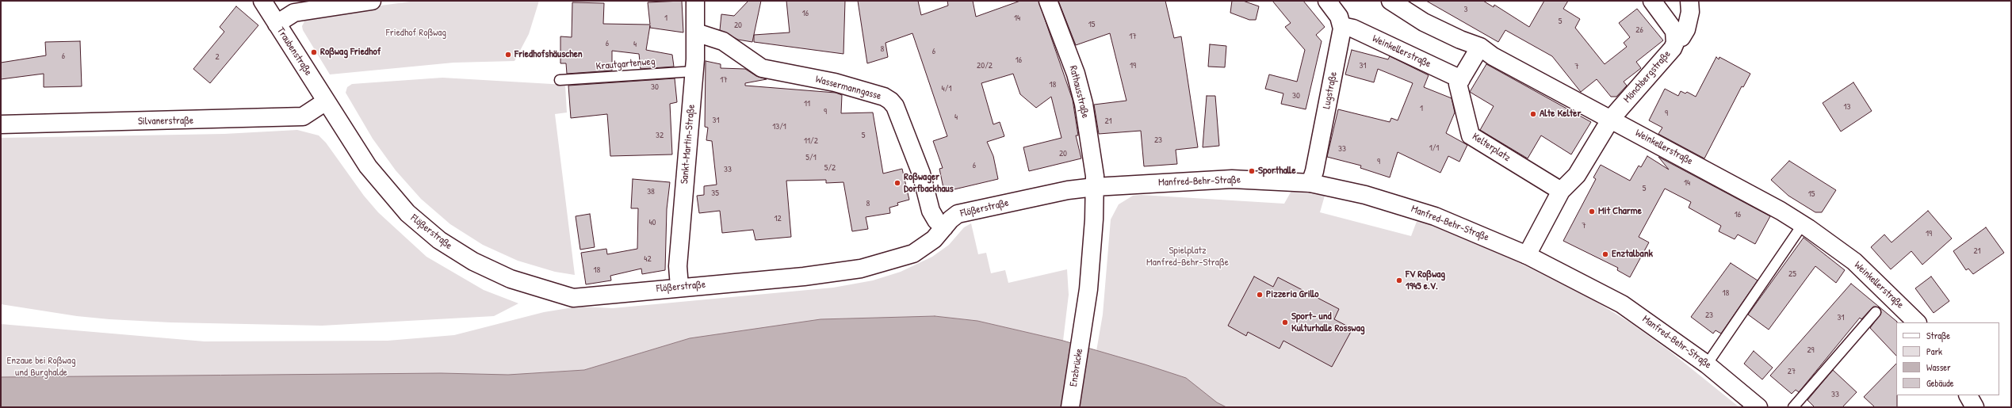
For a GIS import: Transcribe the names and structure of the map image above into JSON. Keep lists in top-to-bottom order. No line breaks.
{"streets":{"street":["Traubenstraße","Weinkellerstraße","Mönchbergstraße","Wassermanngasse","Lugstraße","Rathausstraße","Silvanerstraße","Sankt-Martin-Straße","Kelterplatz","Manfred-Behr-Straße","Flößerstraße","Enzbrücke"],"lane":["Krautgartenweg"]},"crossings":[["Traubenstraße","Silvanerstraße"],["Traubenstraße","Flößerstraße"],["Weinkellerstraße","Mönchbergstraße"],["Weinkellerstraße","Lugstraße"],["Weinkellerstraße","Kelterplatz"],["Krautgartenweg","Sankt-Martin-Straße"],["Wassermanngasse","Sankt-Martin-Straße"],["Wassermanngasse","Flößerstraße"],["Lugstraße","Manfred-Behr-Straße"],["Rathausstraße","Manfred-Behr-Straße"],["Rathausstraße","Flößerstraße"],["Rathausstraße","Enzbrücke"],["Silvanerstraße","Flößerstraße"],["Sankt-Martin-Straße","Flößerstraße"],["Manfred-Behr-Straße","Flößerstraße"]],"parks":["Friedhof Roßwag","Spielplatz Manfred-Behr-Straße","Enzaue bei Roßwag und Burghalde"],"places":["Roßwag Friedhof","Friedhofshäuschen","Alte Kelter","Sporthalle","Roßwager Dorfbackhaus","Mit Charme","Enztalbank","FV Roßwag 1945 e.V.","Pizzeria Grillo","Sport- und Kulturhalle Rosswag"],"house_numbers":["3","16","1","14","5","15","20","26","17","6","4","8","6","6","2","16","20/2","19","31","7","17","18","30","4/1","30","11","13","1","9","9","4","31","21","13/1","32","5","23","11/2","1/1","33","20","5/1","9","6","5/2","33","14","5","38","35","15","8","16","12","40","7","19","21","42","18","25","18","23","31","29","27","33"],"legend":["Straße","Park","Wasser","Gebäude"]}
